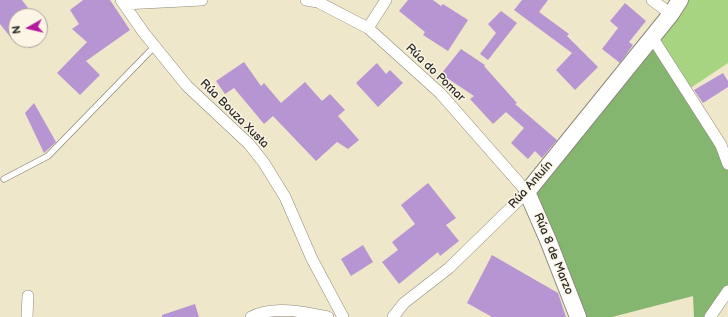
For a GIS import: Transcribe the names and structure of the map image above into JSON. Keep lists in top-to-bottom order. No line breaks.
{"streets":{"street":["Rúa do Pomar","Rúa Bouza Xusta","Rúa Antuín","Rúa 8 de Marzo"]},"crossings":[["Rúa do Pomar","Rúa Antuín"],["Rúa do Pomar","Rúa 8 de Marzo"],["Rúa Antuín","Rúa 8 de Marzo"]],"north":"left"}
